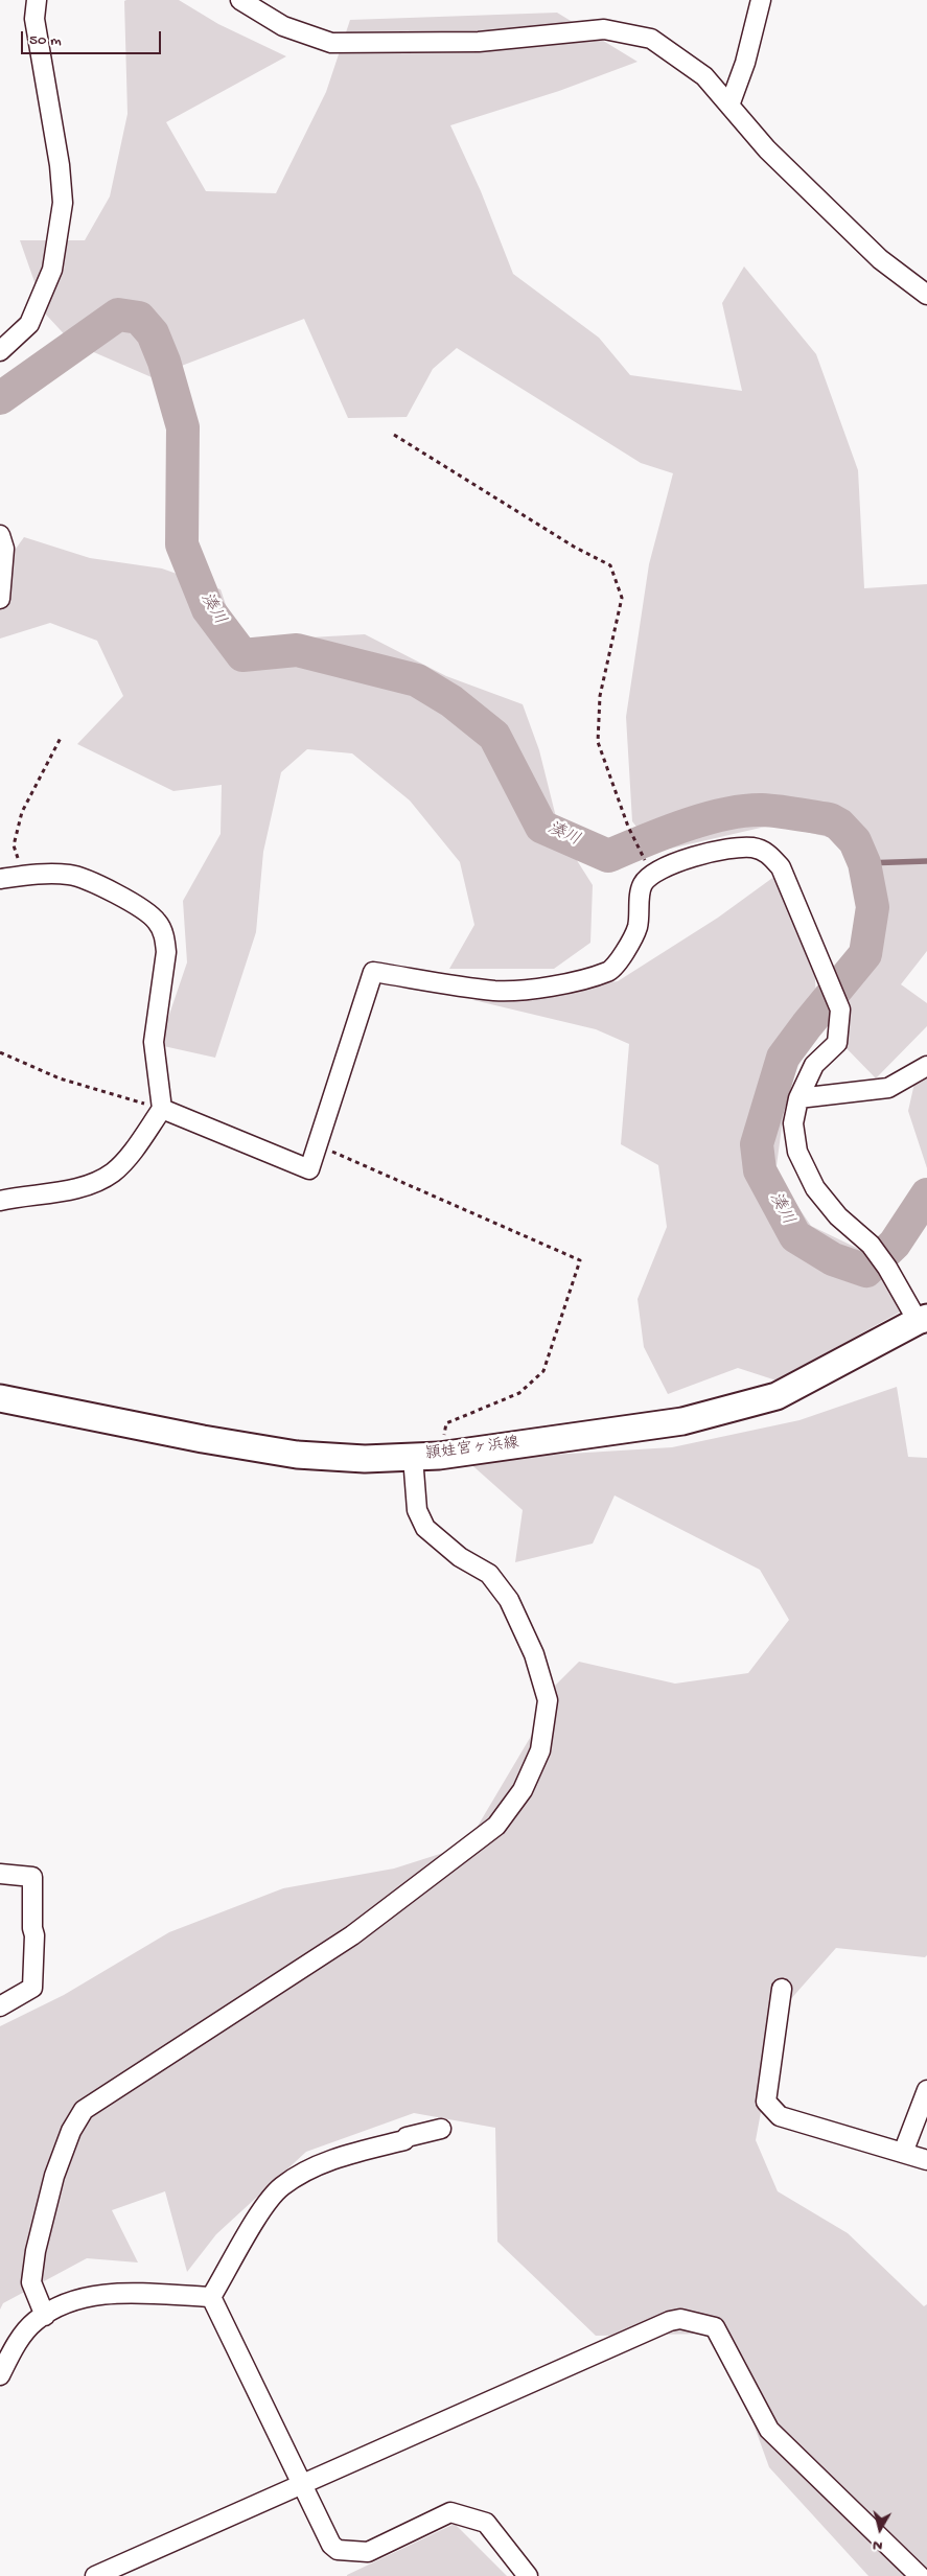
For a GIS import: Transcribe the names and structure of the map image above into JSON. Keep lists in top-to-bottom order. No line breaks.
{"streets":{"main road":["頴娃宮ヶ浜線"]},"water":["湊川"],"scale_bar":"50 m","north":"bottom"}
